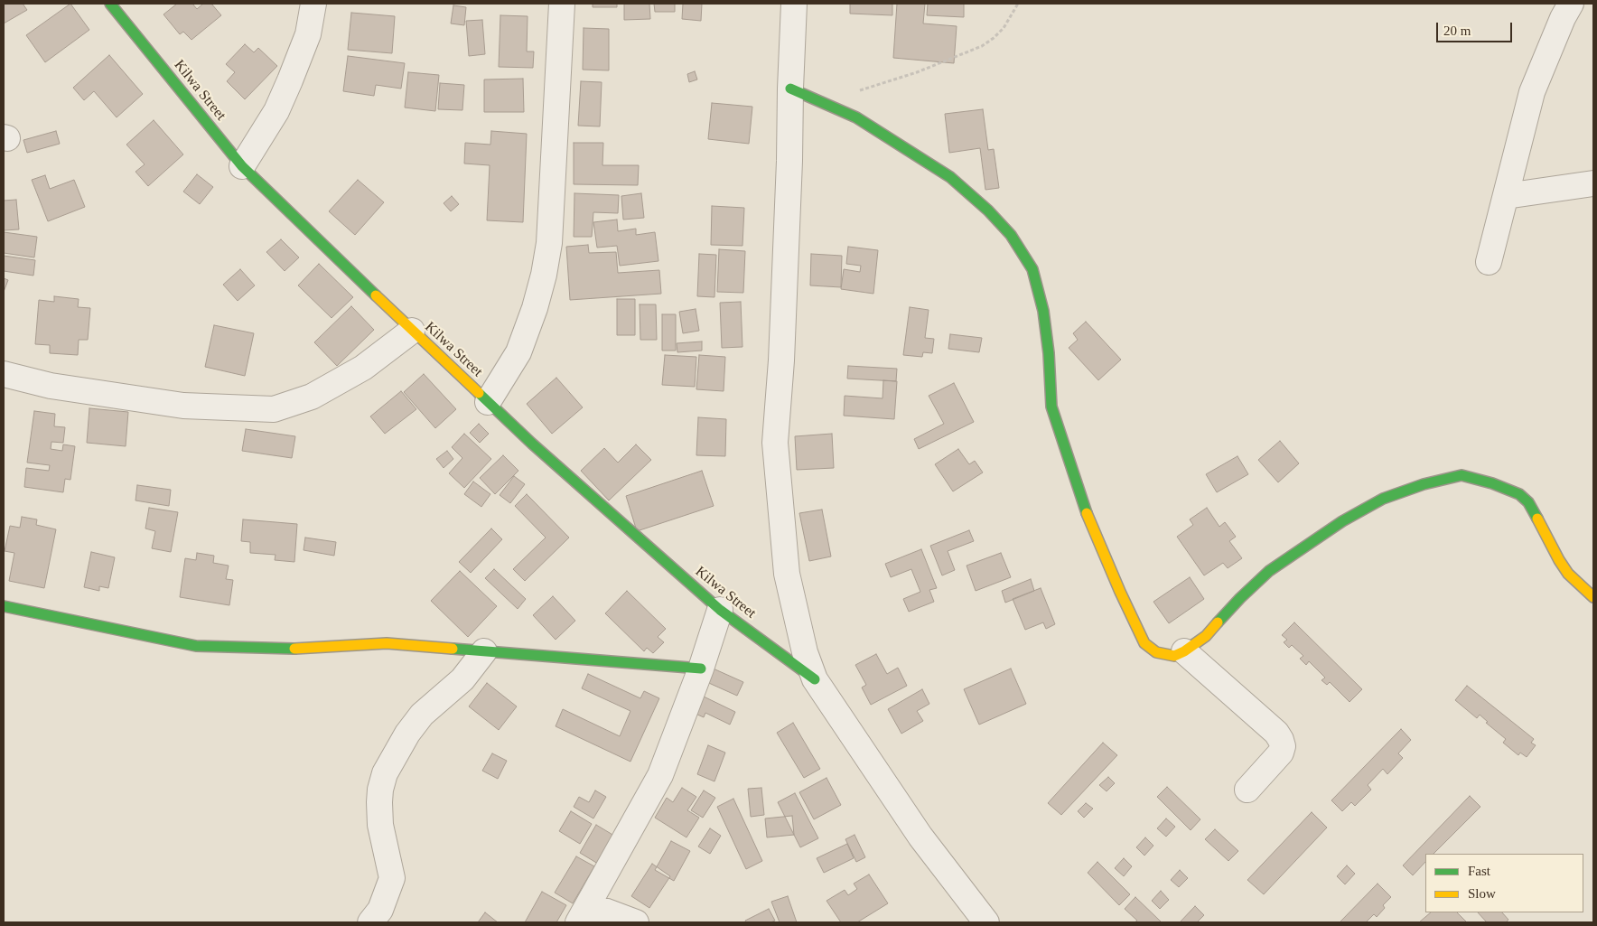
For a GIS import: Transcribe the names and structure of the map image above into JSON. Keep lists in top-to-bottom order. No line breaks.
{"streets":{"street":["Kilwa Street"]},"legend":["Fast","Slow"],"scale_bar":"20 m"}
